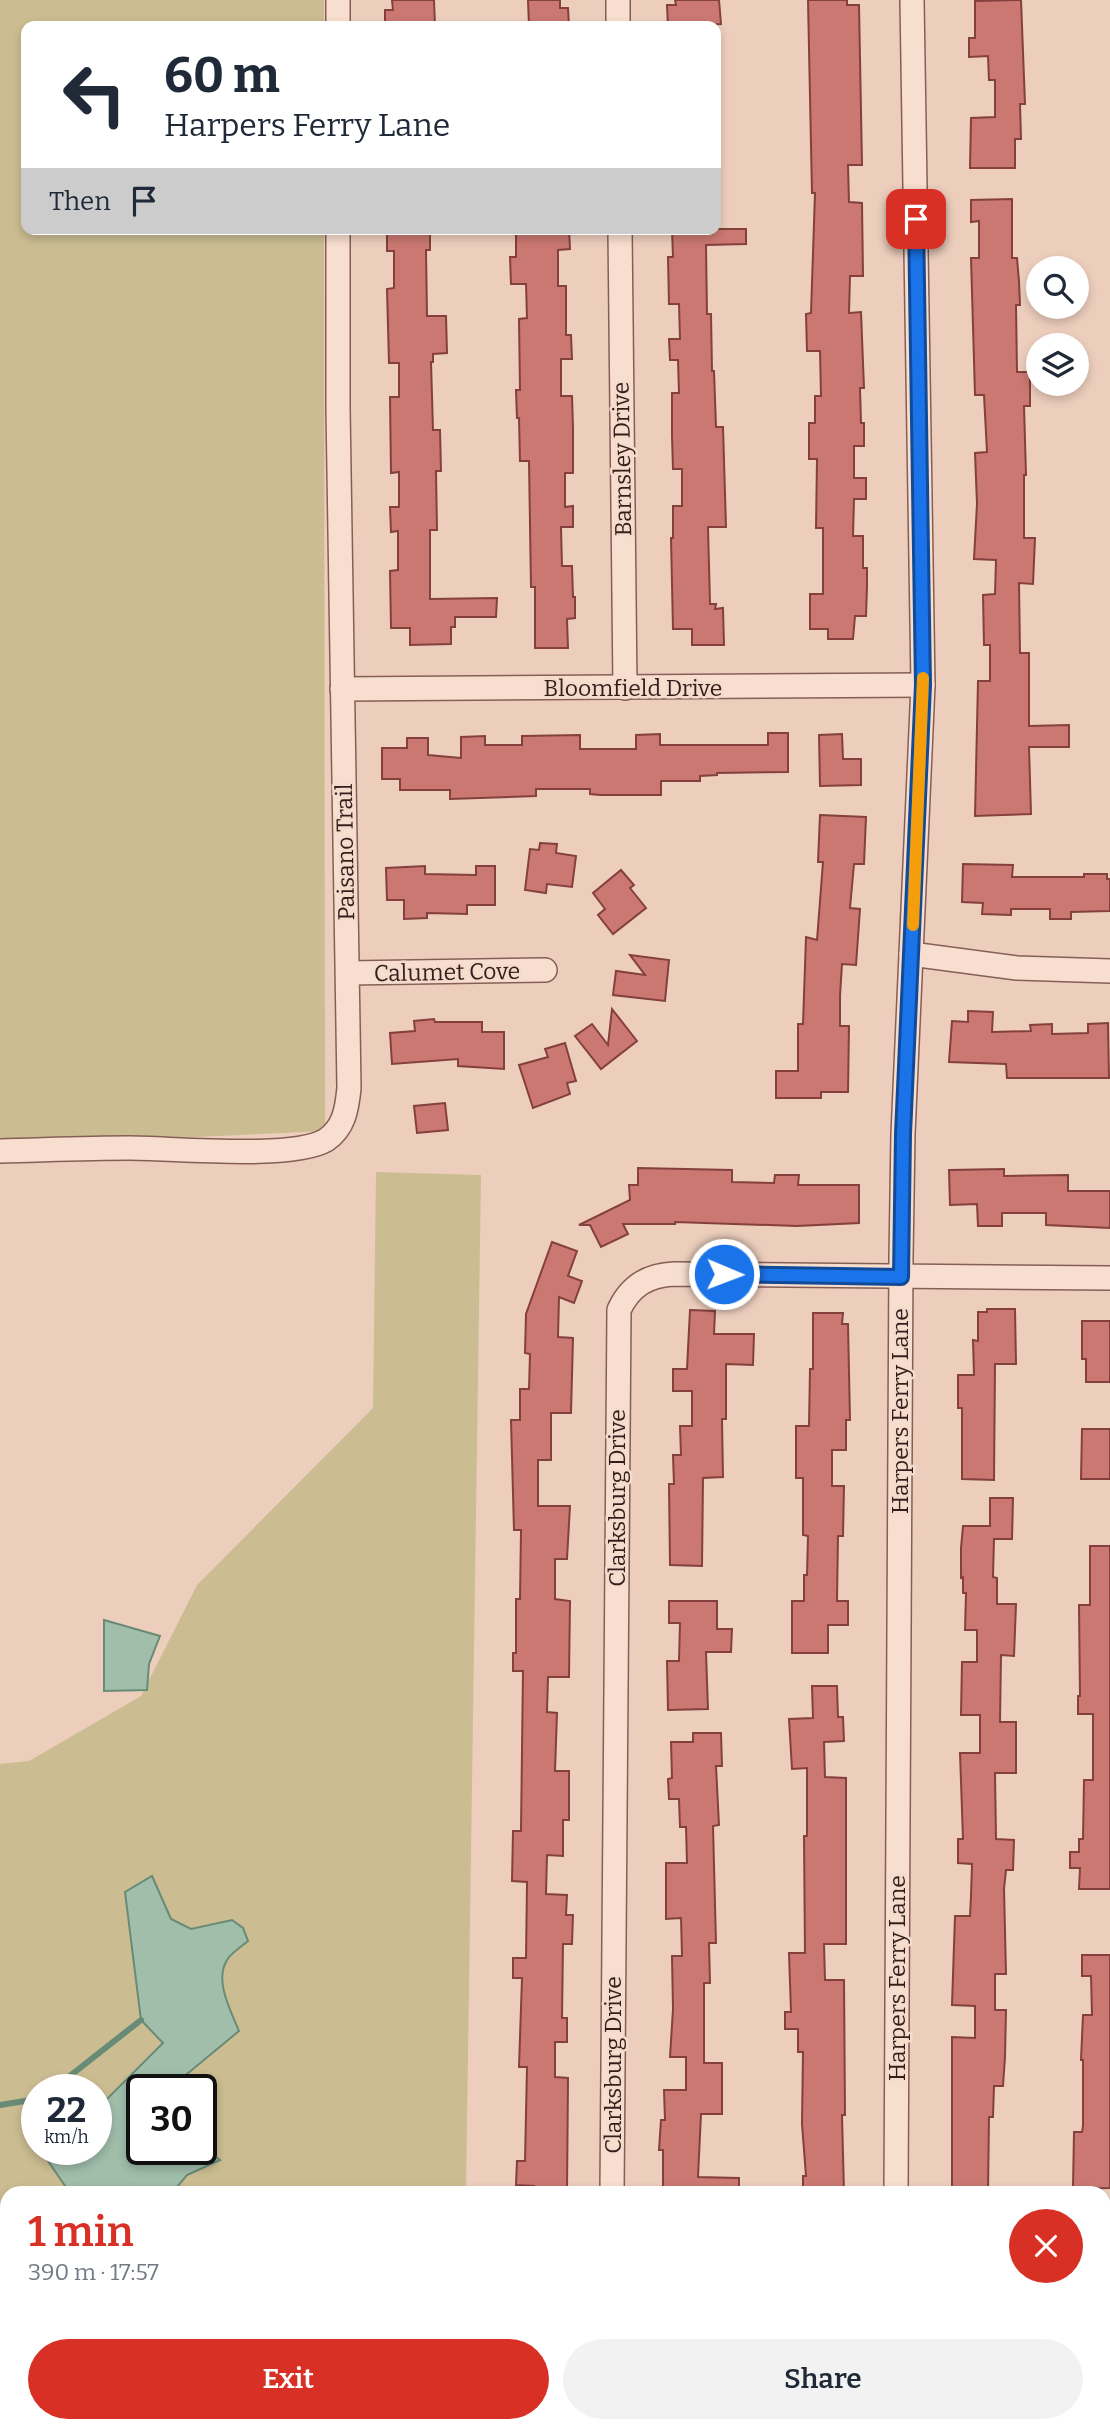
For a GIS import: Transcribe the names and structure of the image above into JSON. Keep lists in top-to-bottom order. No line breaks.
{"streets":{"street":["Barnsley Drive","Bloomfield Drive","Paisano Trail","Calumet Cove","Harpers Ferry Lane","Clarksburg Drive"]},"crossings":[["Barnsley Drive","Bloomfield Drive"],["Bloomfield Drive","Paisano Trail"],["Bloomfield Drive","Harpers Ferry Lane"],["Paisano Trail","Calumet Cove"],["Harpers Ferry Lane","Clarksburg Drive"]],"page":{"turn":["60 m","Harpers Ferry Lane"],"then":"Then","speed":"22 km/h","limit":"30","heading":["1 min","390 m · 17:57"],"buttons":["Exit","Share"]}}
